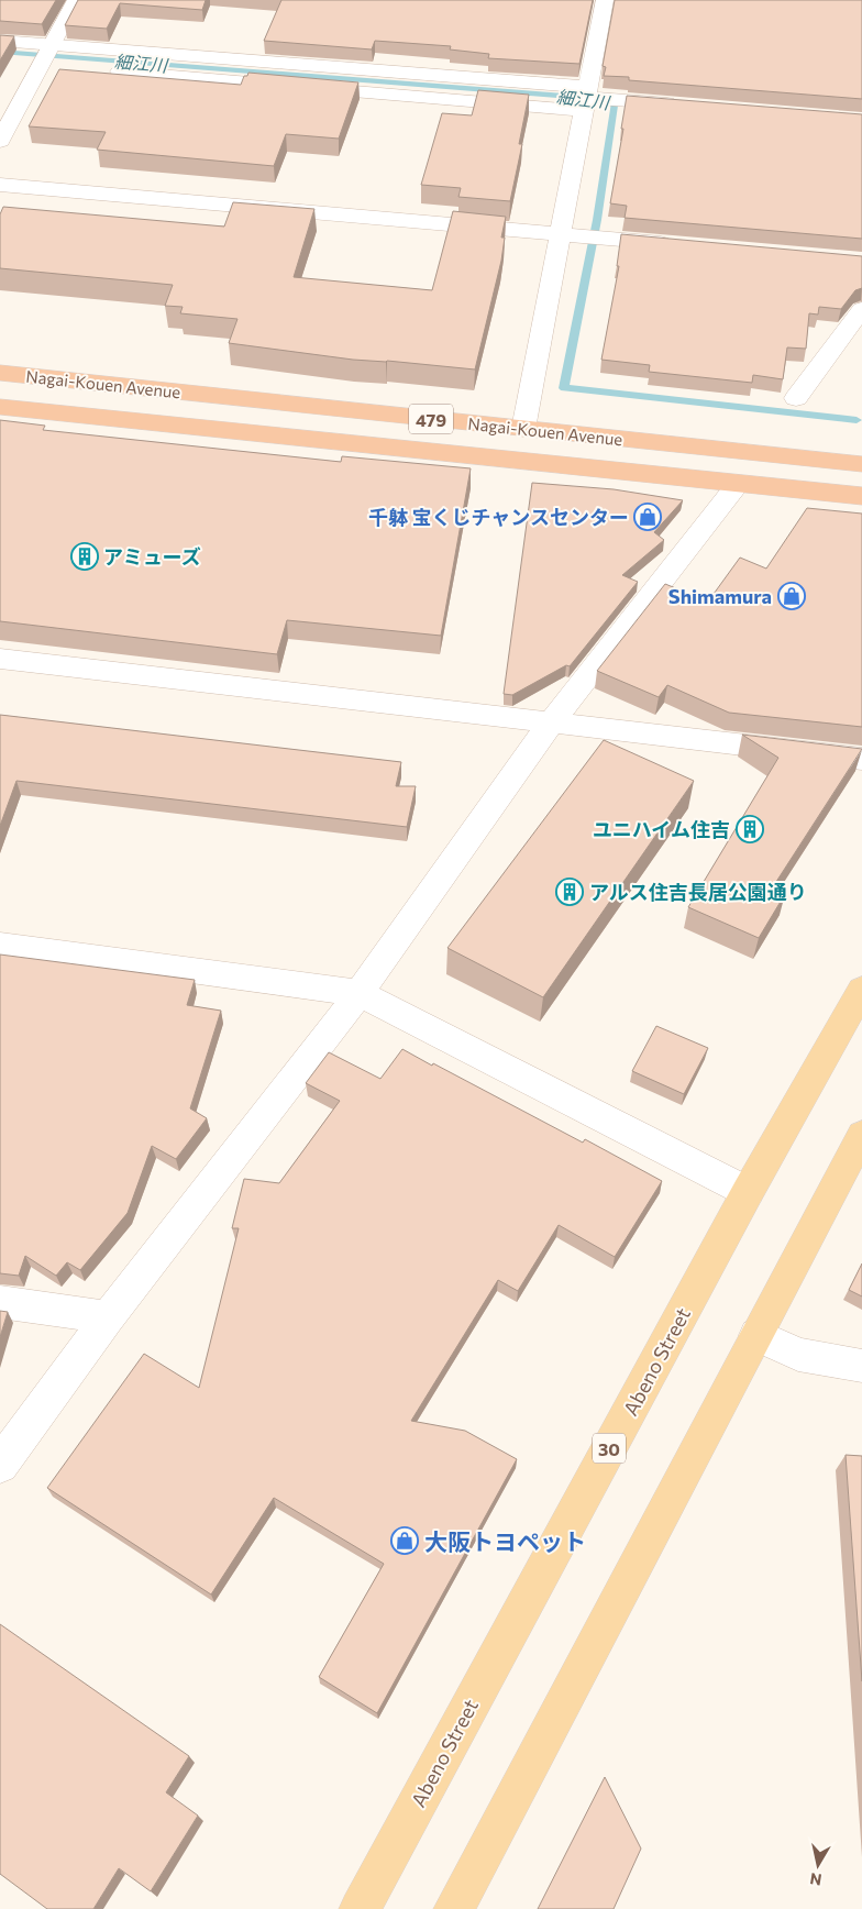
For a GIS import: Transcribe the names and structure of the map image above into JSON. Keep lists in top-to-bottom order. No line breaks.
{"streets":{"highway":["Nagai-Kouen Avenue","479"],"main road":["Abeno Street","30"]},"water":["細江川"],"places":{"shop":["千躰 宝くじチャンスセンター","Shimamura","大阪トヨペット"],"building":["アミューズ","ユニハイム住吉","アルス住吉長居公園通り"]},"north":"bottom"}
